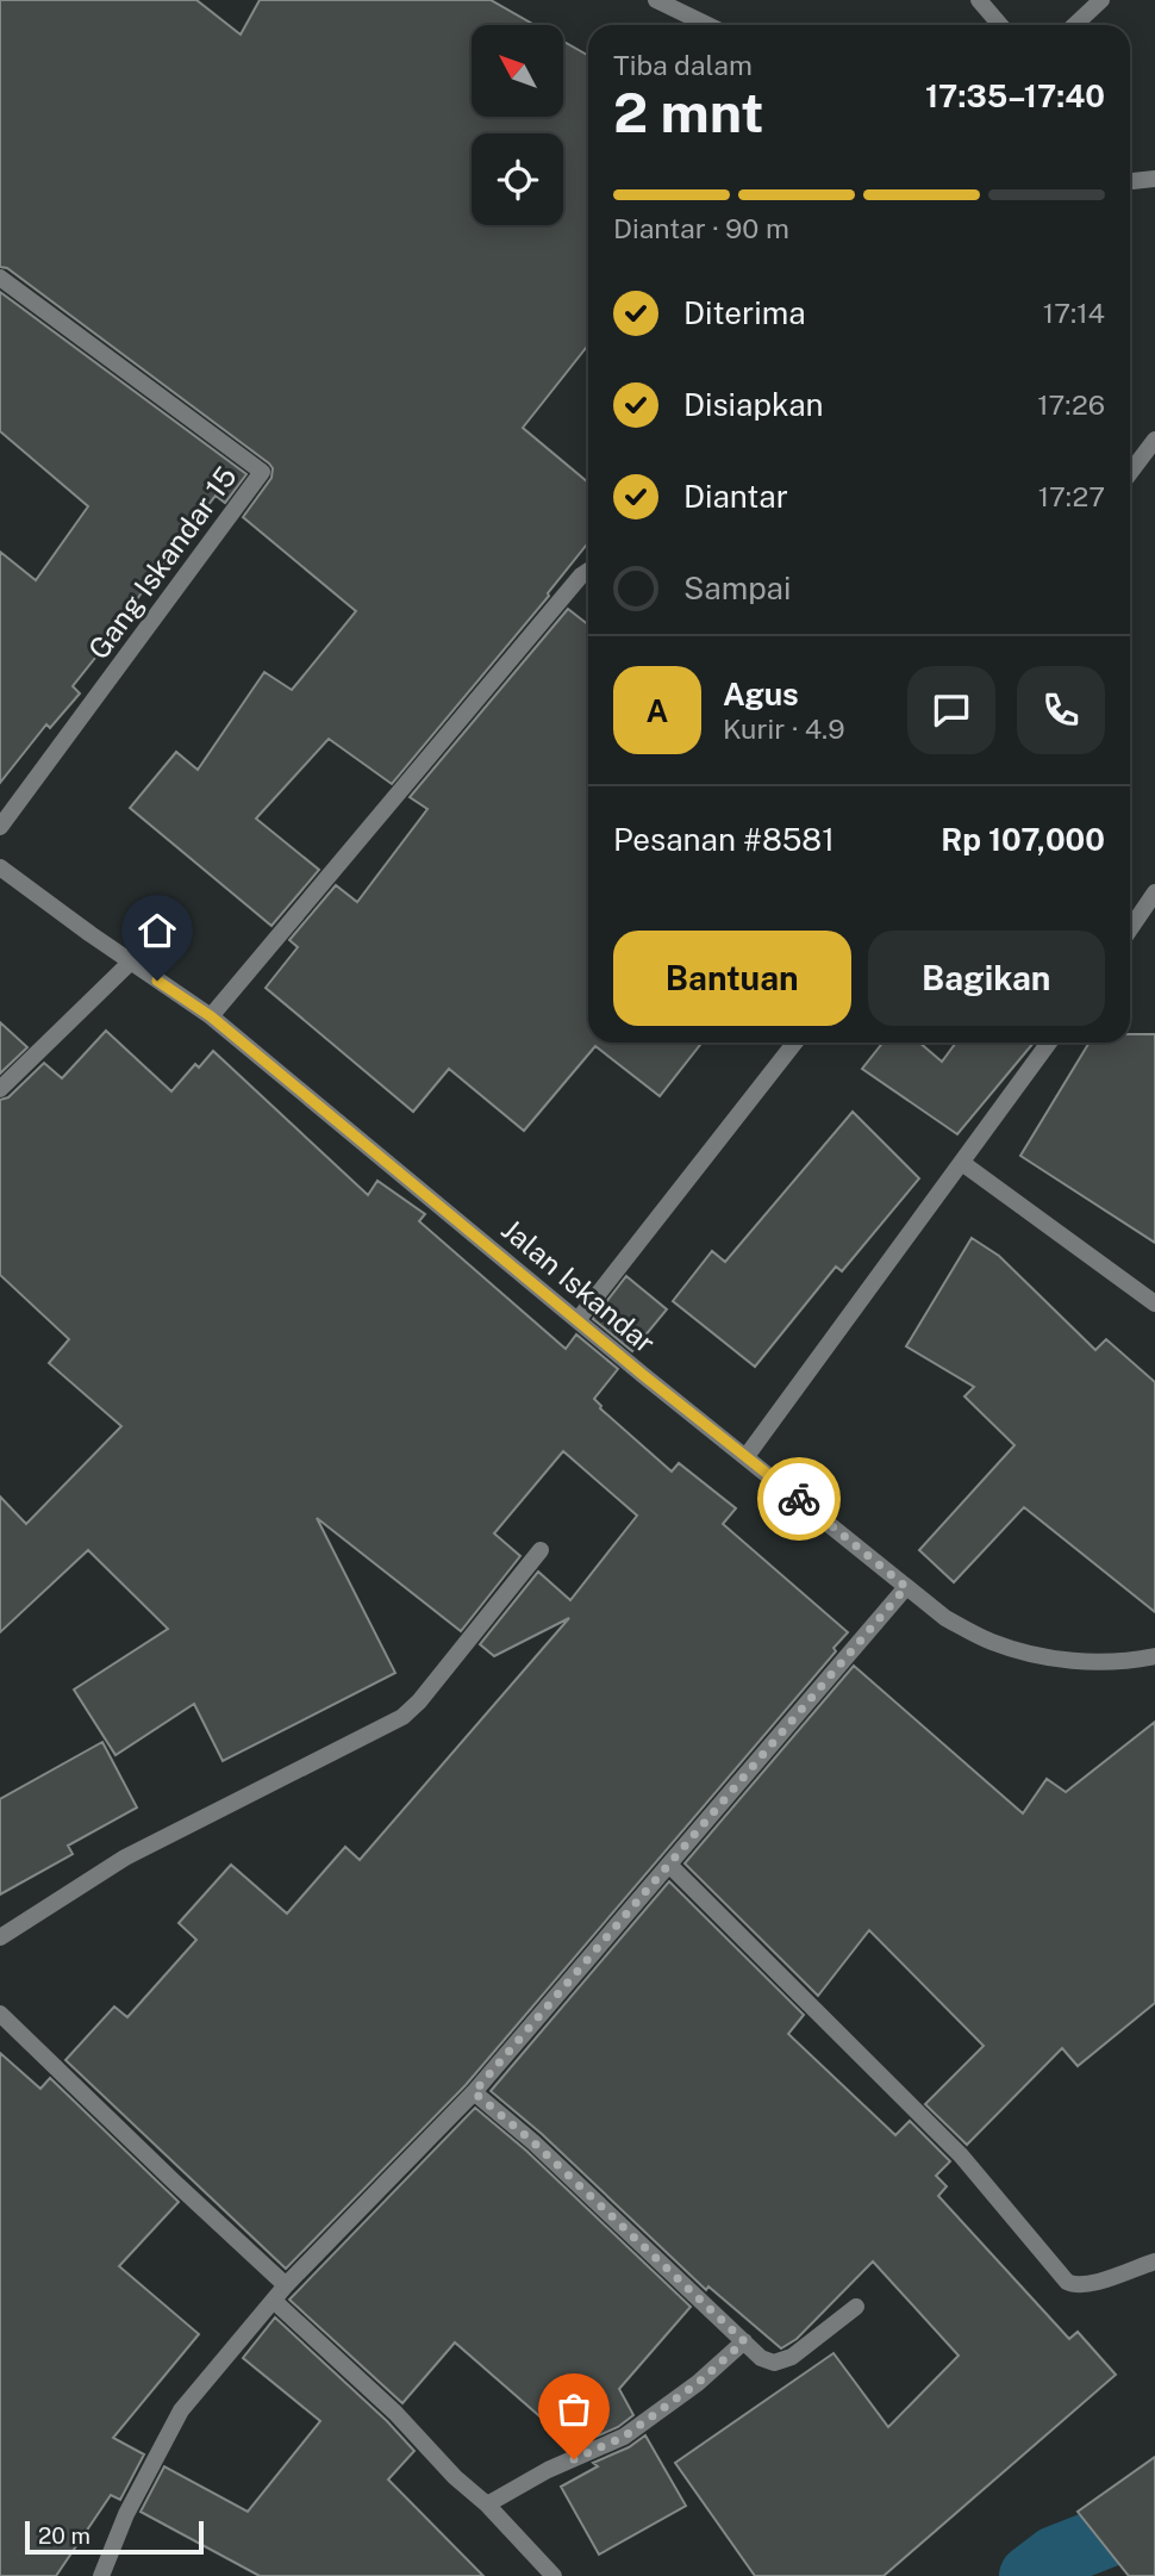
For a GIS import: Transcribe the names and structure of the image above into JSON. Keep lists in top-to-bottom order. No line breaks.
{"streets":{"street":["Gang Iskandar 15","Jalan Iskandar"]},"scale_bar":"20 m","north":"top left","page":{"heading":["2 mnt","Tiba dalam","17:35–17:40"],"panel":["Agus","Kurir · 4.9","Pesanan #8581","Rp 107,000"],"bar":"Diantar · 90 m","list":[["Diterima","17:14"],["Disiapkan","17:26"],["Diantar","17:27"],"Sampai"],"round":"A","buttons":["Bantuan","Bagikan"],"scale":"20 m"}}
